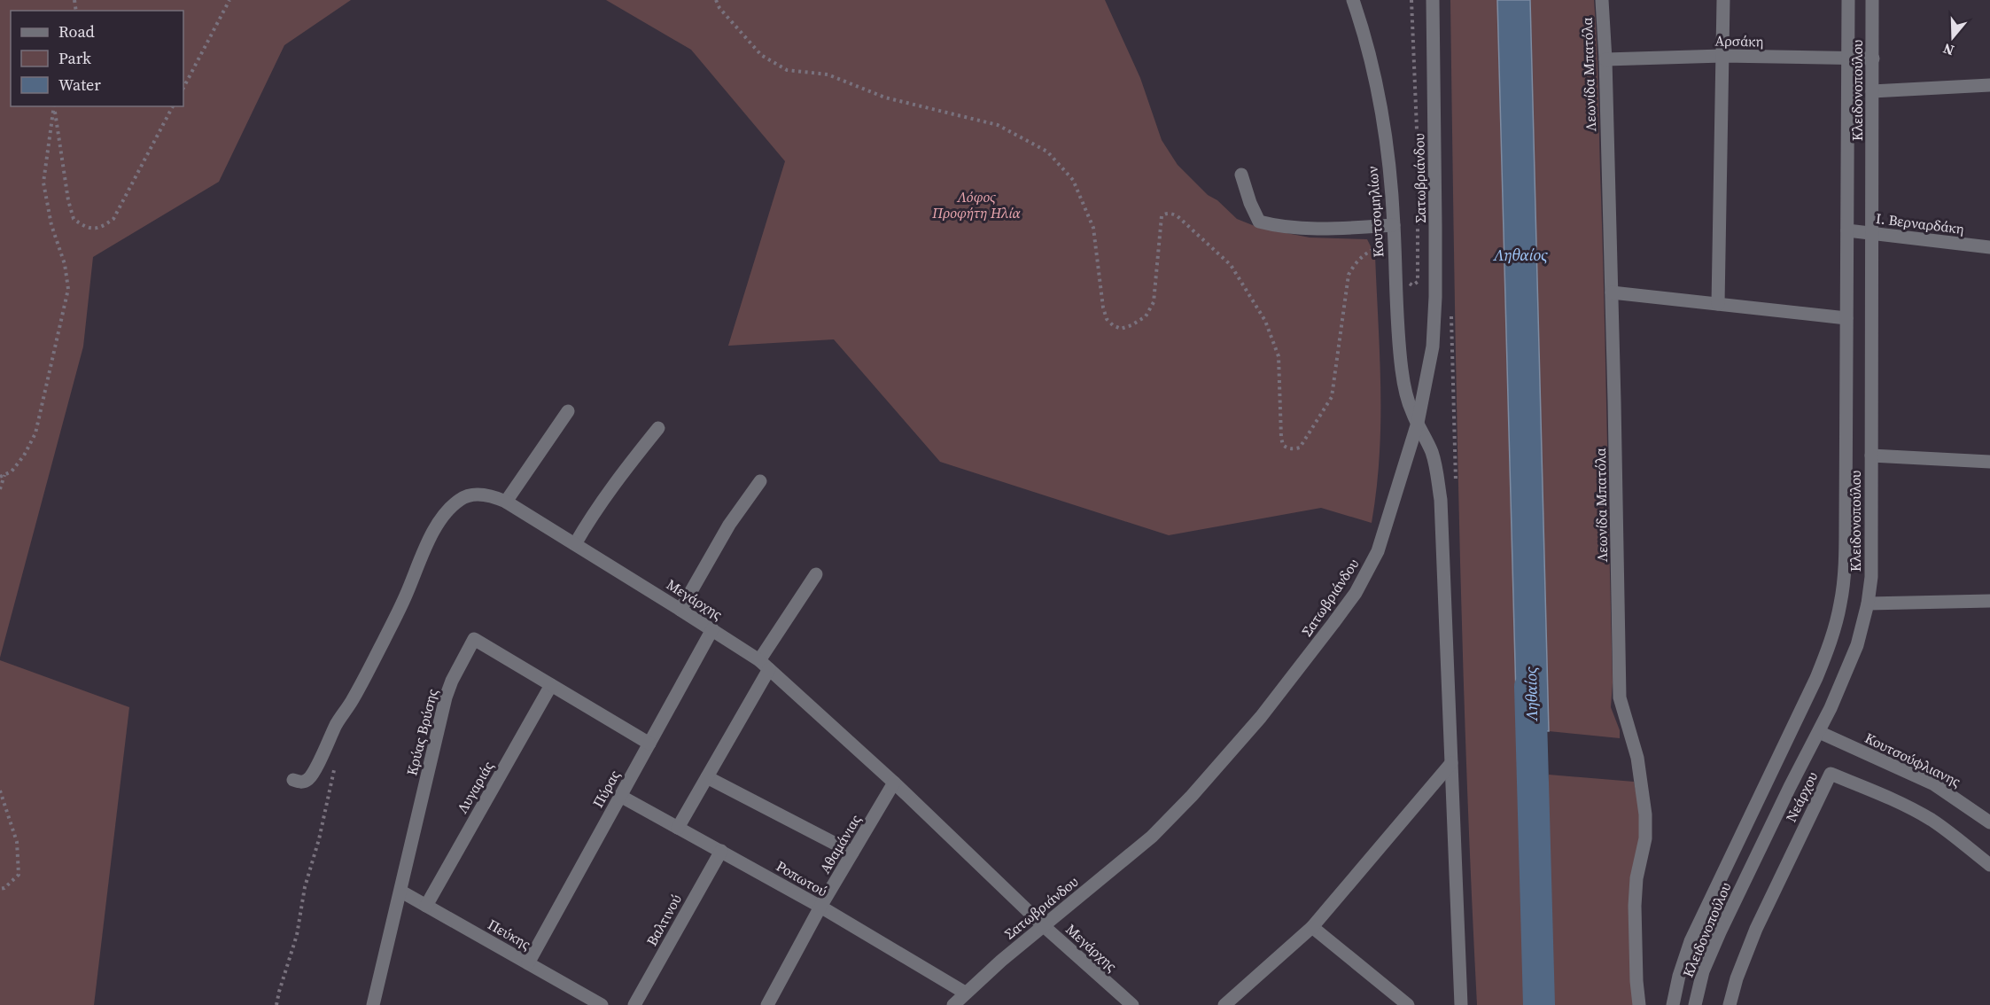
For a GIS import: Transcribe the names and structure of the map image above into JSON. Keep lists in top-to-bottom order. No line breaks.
{"streets":{"street":["Αρσάκη","Λεωνίδα Μπατόλα","Κλειδονοπούλου","Σατωβριάνδου","Κουτσομηλίων","Ι. Βερναρδάκη","Μεγάρχης","Κρύας Βρύσης","Κουτσούφλιανης","Λυγαριάς","Πύρας","Νεάρχου","Αθαμάνιας","Ροπωτού","Βαλτινού","Πεύκης"]},"crossings":[["Αρσάκη","Λεωνίδα Μπατόλα"],["Αρσάκη","Κλειδονοπούλου"],["Κλειδονοπούλου","Ι. Βερναρδάκη"],["Κλειδονοπούλου","Κουτσούφλιανης"],["Σατωβριάνδου","Κουτσομηλίων"],["Σατωβριάνδου","Μεγάρχης"],["Σατωβριάνδου","Ροπωτού"],["Μεγάρχης","Πύρας"],["Μεγάρχης","Αθαμάνιας"],["Κρύας Βρύσης","Λυγαριάς"],["Κρύας Βρύσης","Πύρας"],["Κρύας Βρύσης","Πεύκης"],["Λυγαριάς","Πεύκης"],["Πύρας","Ροπωτού"],["Πύρας","Πεύκης"],["Αθαμάνιας","Ροπωτού"],["Ροπωτού","Βαλτινού"]],"water":["Ληθαίος"],"parks":["Λόφος Προφήτη Ηλία"],"legend":["Road","Park","Water"],"north":"bottom"}
